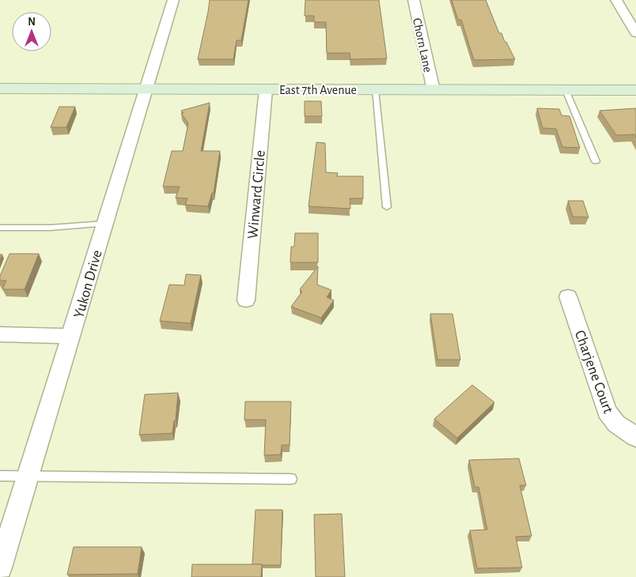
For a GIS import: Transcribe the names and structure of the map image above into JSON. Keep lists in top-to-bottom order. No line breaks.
{"streets":{"main road":["East 7th Avenue"],"street":["Chorn Lane","Winward Circle","Yukon Drive","Charjene Court"]},"crossings":[["Chorn Lane","East 7th Avenue"],["East 7th Avenue","Winward Circle"],["East 7th Avenue","Yukon Drive"]],"north":"top"}
